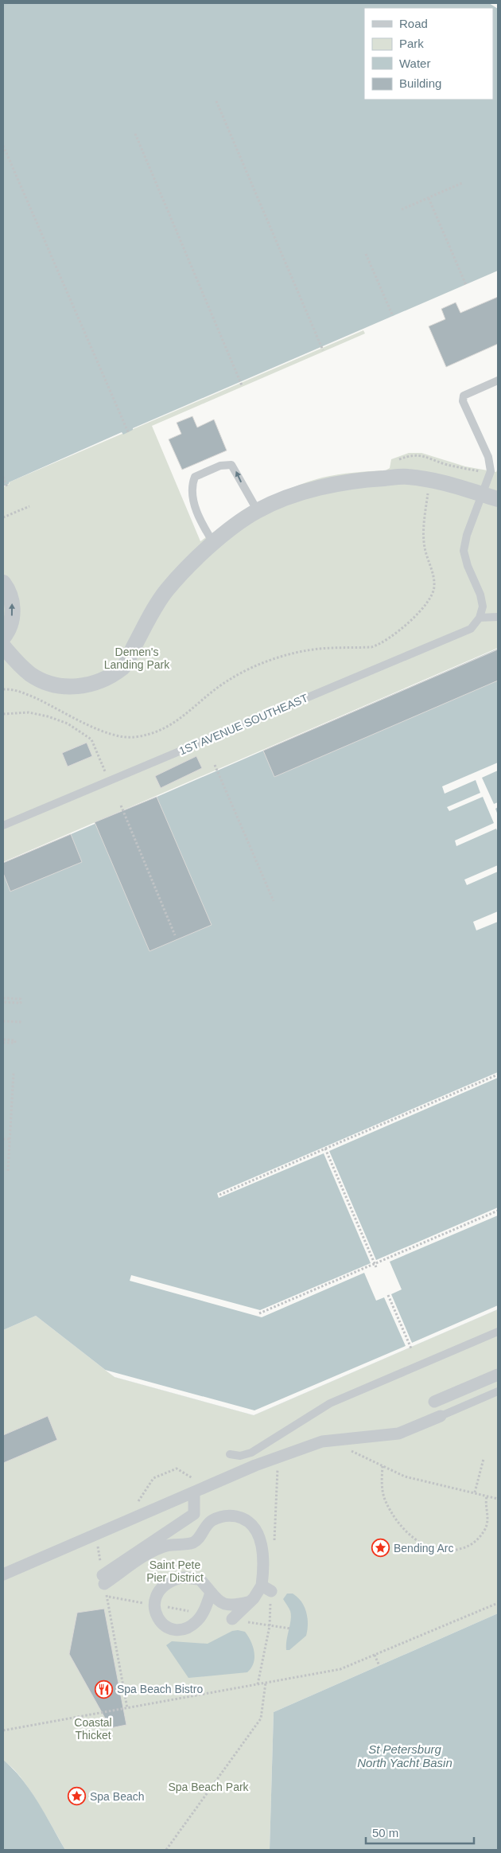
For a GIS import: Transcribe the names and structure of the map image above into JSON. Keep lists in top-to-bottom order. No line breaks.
{"streets":{"lane":["1ST AVENUE SOUTHEAST"]},"water":["St Petersburg North Yacht Basin"],"parks":["Demen's Landing Park","Saint Pete Pier District","Coastal Thicket","Spa Beach Park"],"places":{"place":["Bending Arc","Spa Beach"],"restaurant":["Spa Beach Bistro"]},"legend":["Road","Park","Water","Building"],"scale_bar":"50 m"}
